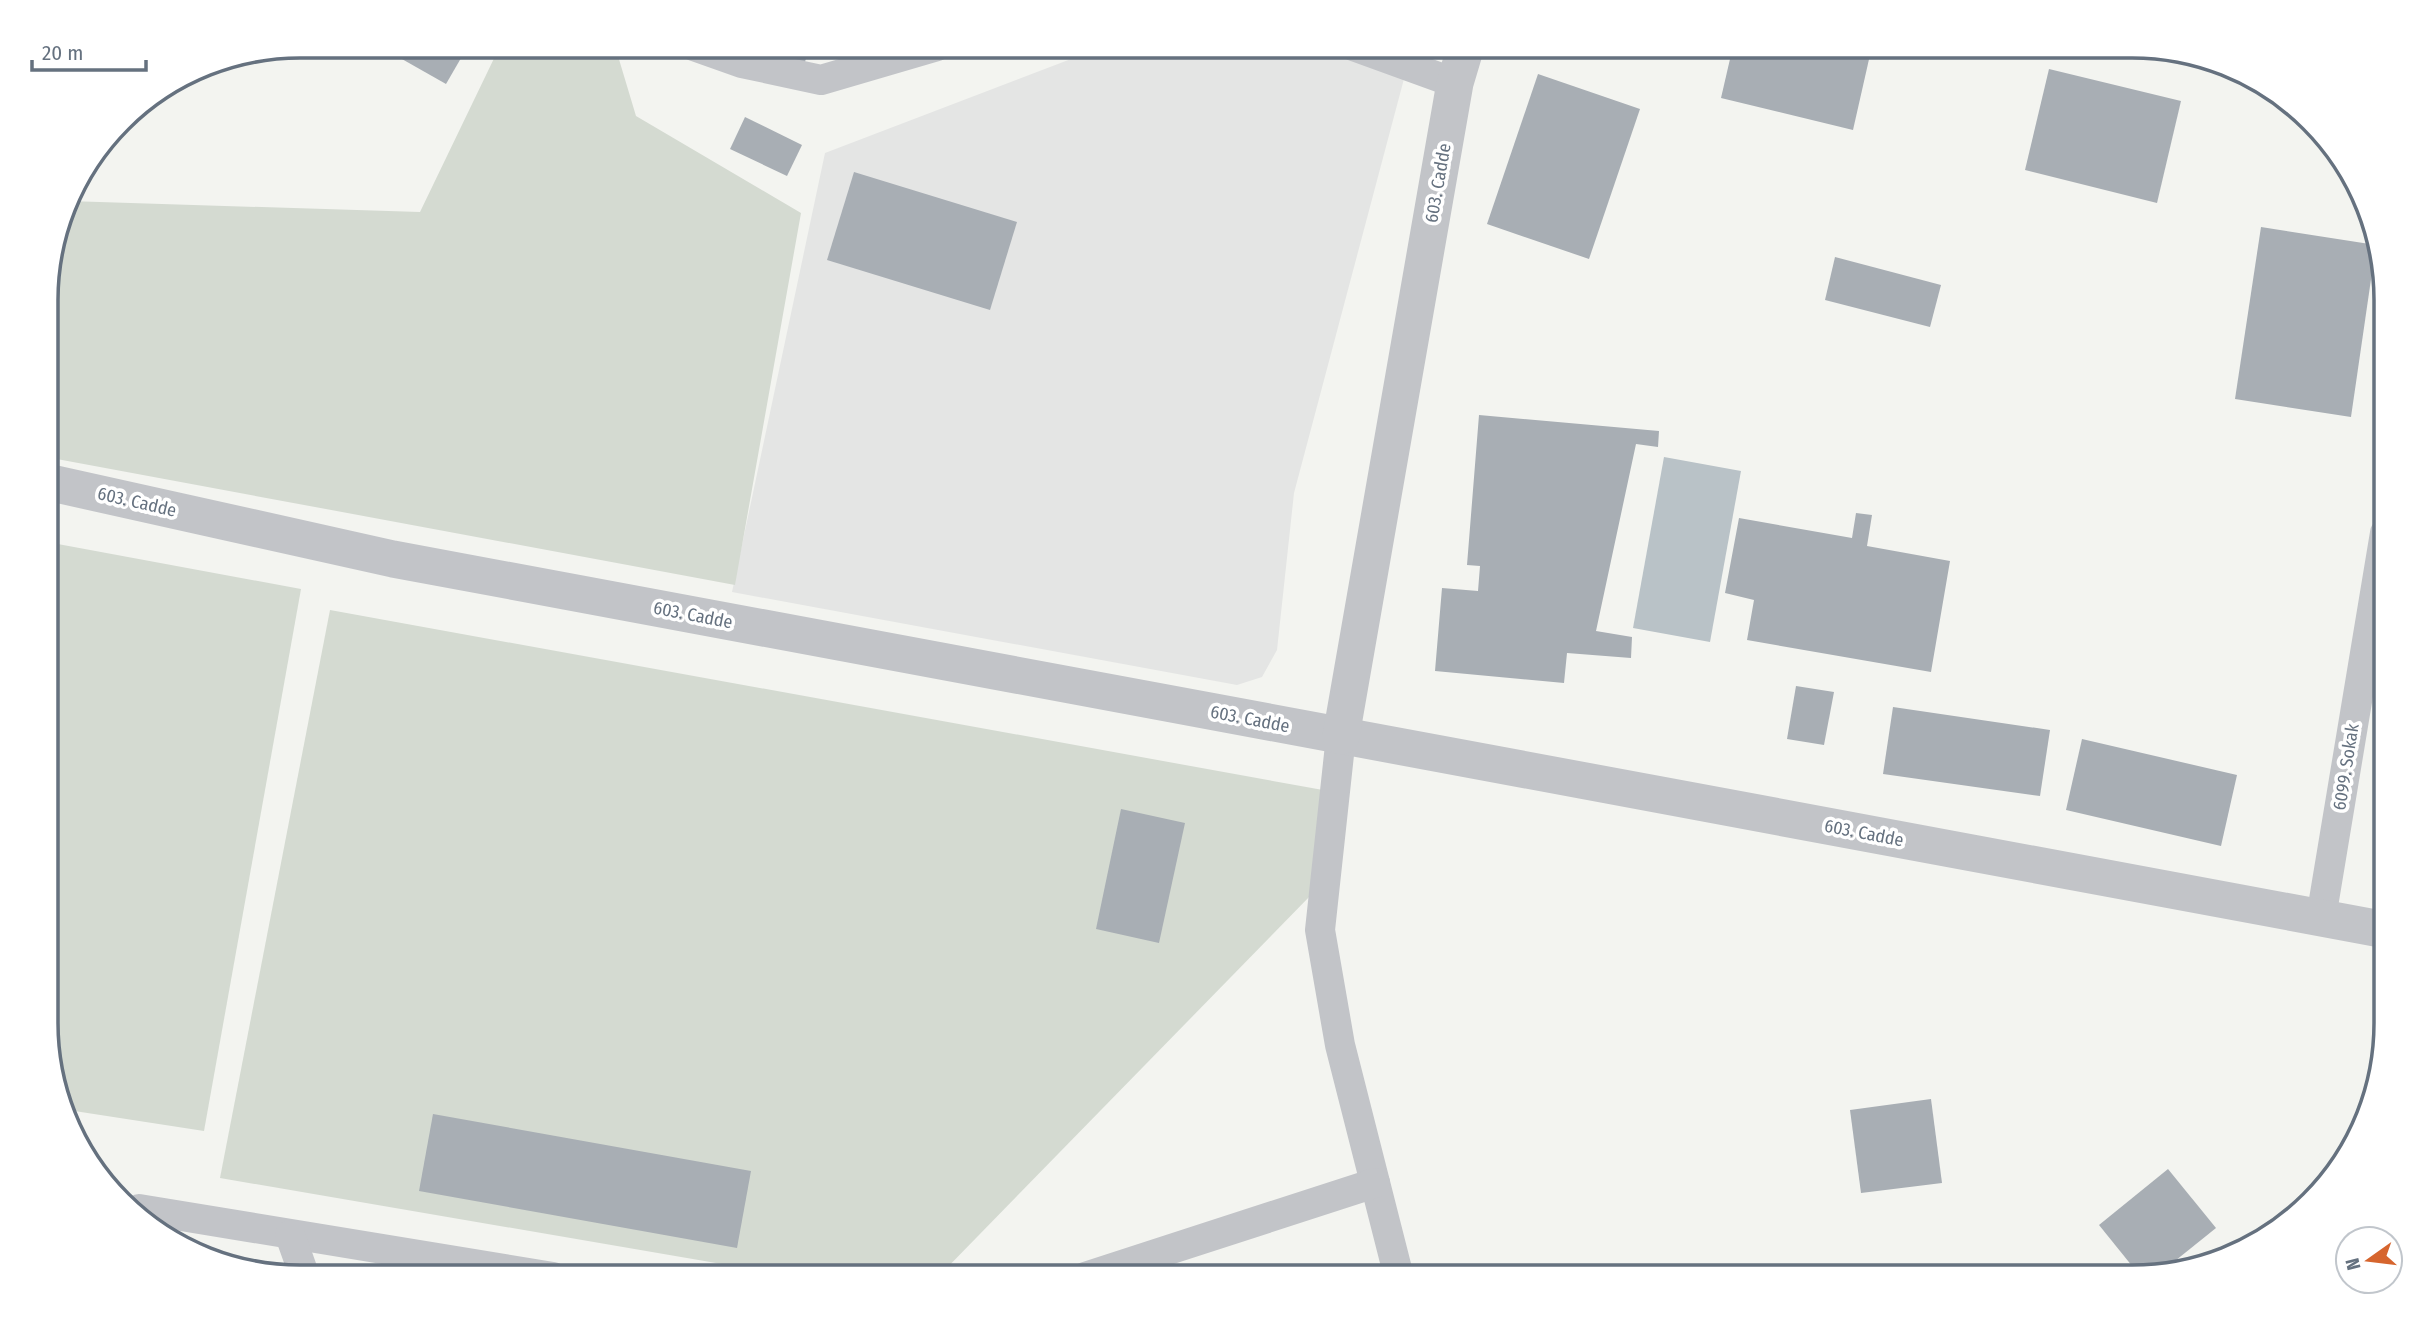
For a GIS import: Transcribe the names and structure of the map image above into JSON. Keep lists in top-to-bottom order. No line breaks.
{"streets":{"street":["603. Cadde","6099. Sokak"]},"crossings":[["603. Cadde","6099. Sokak"]],"scale_bar":"20 m","north":"left"}
